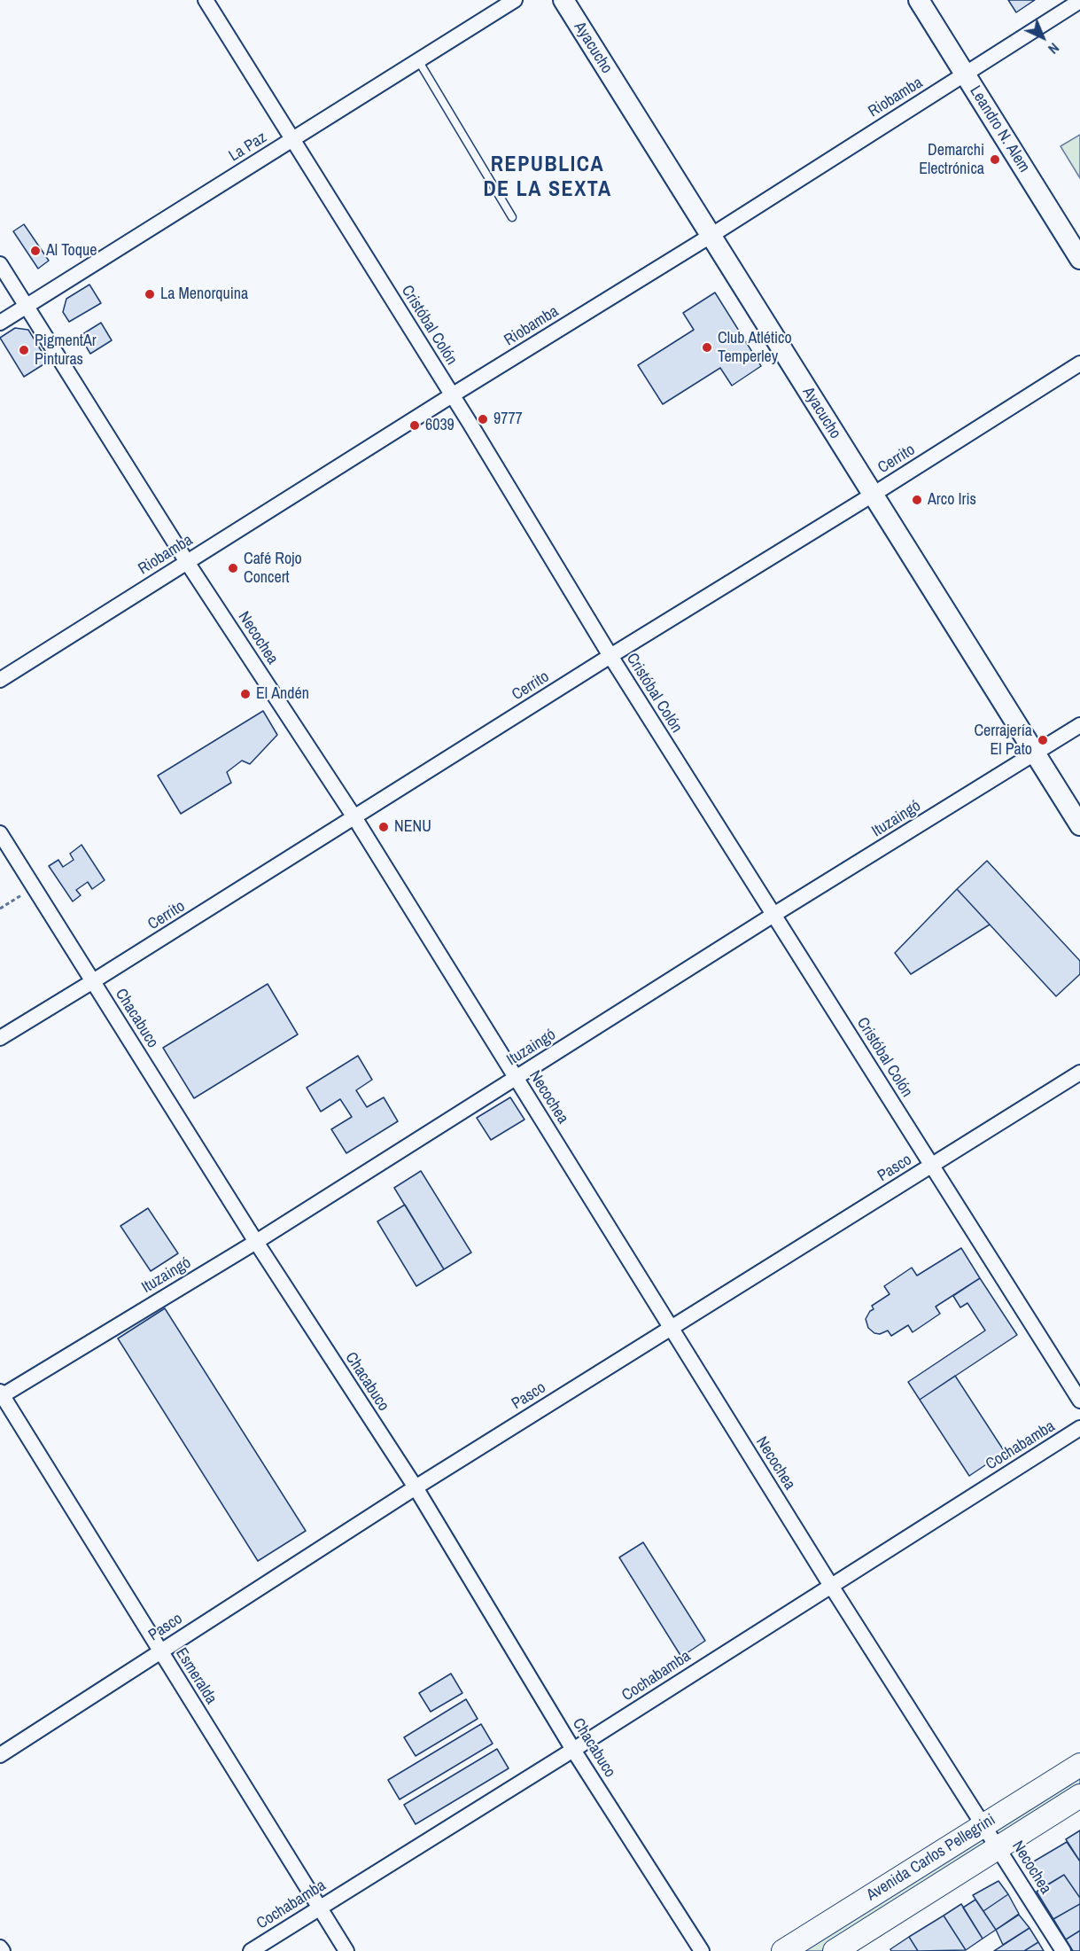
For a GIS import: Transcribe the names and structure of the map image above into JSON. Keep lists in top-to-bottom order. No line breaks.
{"streets":{"main road":["Ayacucho","Leandro N. Alem","Avenida Carlos Pellegrini"],"street":["Riobamba","La Paz","Cristóbal Colón","Cerrito","Necochea","Ituzaingó","Chacabuco","Pasco","Cochabamba","Esmeralda"]},"crossings":[["Ayacucho","Riobamba"],["Ayacucho","Cerrito"],["Ayacucho","Ituzaingó"],["Riobamba","Leandro N. Alem"],["Riobamba","Cristóbal Colón"],["Riobamba","Necochea"],["La Paz","Cristóbal Colón"],["La Paz","Necochea"],["Cristóbal Colón","Cerrito"],["Cristóbal Colón","Ituzaingó"],["Cristóbal Colón","Pasco"],["Cerrito","Necochea"],["Cerrito","Chacabuco"],["Necochea","Ituzaingó"],["Necochea","Pasco"],["Necochea","Cochabamba"],["Necochea","Avenida Carlos Pellegrini"],["Ituzaingó","Chacabuco"],["Ituzaingó","Esmeralda"],["Chacabuco","Pasco"],["Chacabuco","Cochabamba"],["Pasco","Esmeralda"],["Cochabamba","Esmeralda"]],"districts":["REPUBLICA DE LA SEXTA"],"places":["Demarchi Electrónica","Al Toque","La Menorquina","Club Atlético Temperley","PigmentAr Pinturas","9777","6039","Arco Iris","Café Rojo Concert","El Andén","Cerrajería El Pato","NENU"],"north":"bottom right"}
